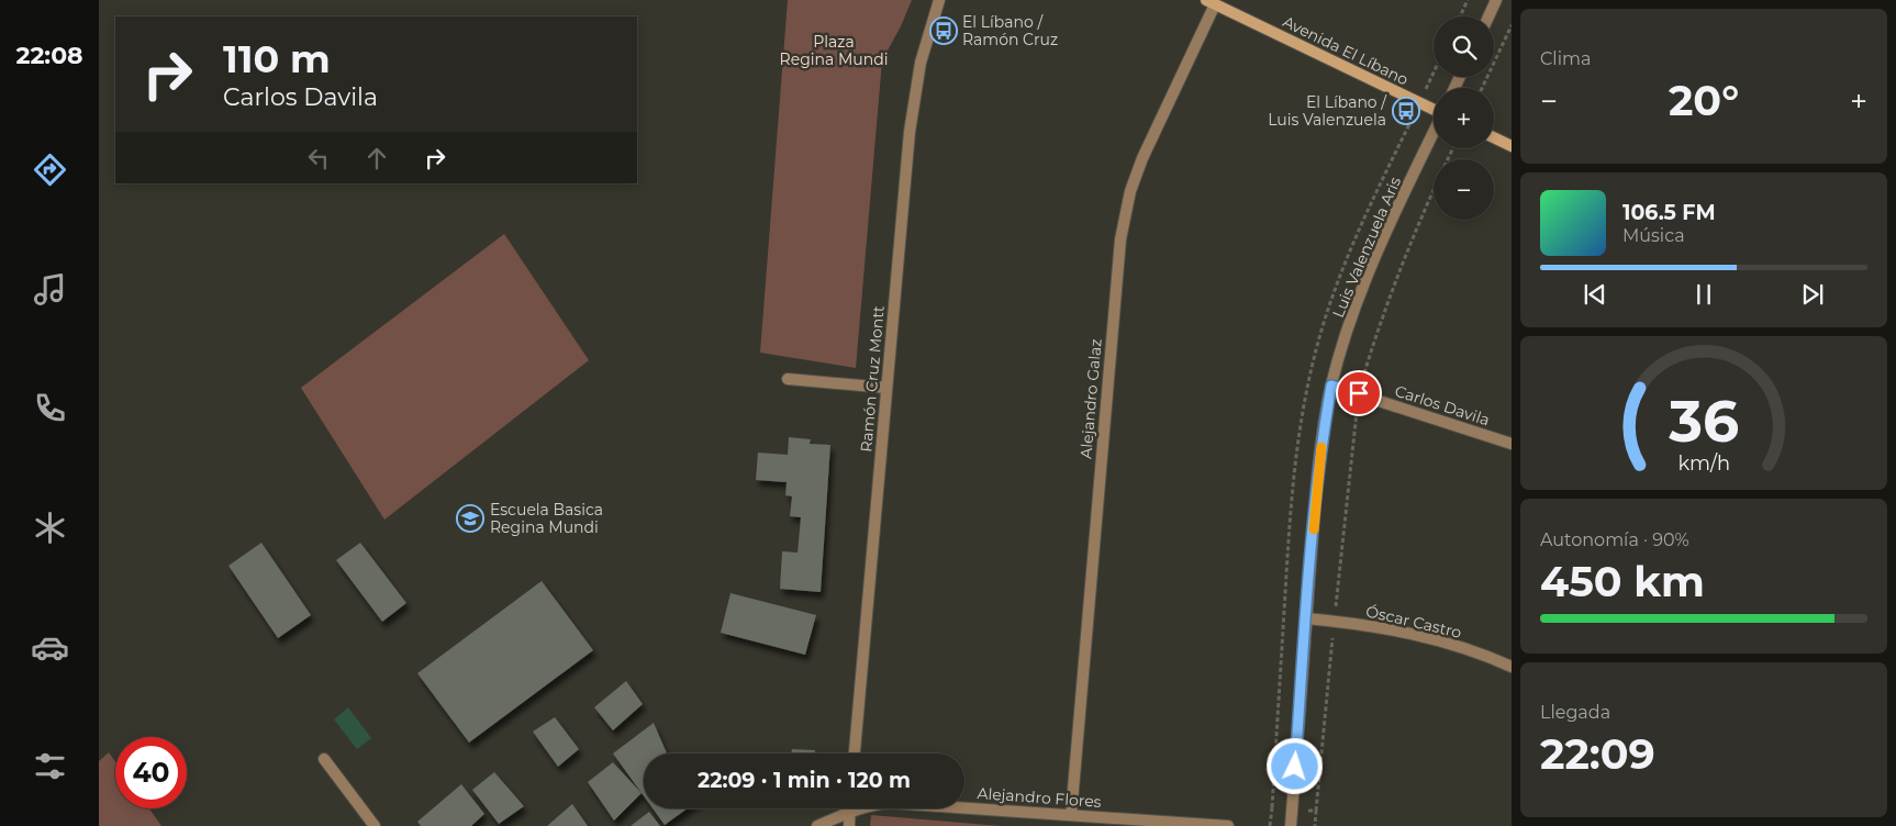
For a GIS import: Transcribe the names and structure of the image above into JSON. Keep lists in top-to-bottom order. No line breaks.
{"streets":{"main road":["Avenida El Líbano"],"street":["Luis Valenzuela Aris","Ramón Cruz Montt","Alejandro Galaz","Carlos Davila","Óscar Castro","Alejandro Flores"]},"crossings":[["Avenida El Líbano","Alejandro Galaz"],["Luis Valenzuela Aris","Carlos Davila"],["Luis Valenzuela Aris","Óscar Castro"],["Alejandro Galaz","Alejandro Flores"]],"parks":["Plaza Regina Mundi"],"places":{"bus stop":["El Líbano / Ramón Cruz","El Líbano / Luis Valenzuela"],"school or university":["Escuela Basica Regina Mundi"]},"page":{"tabs":"22:08","tile":["Clima",["Autonomía · 90%","450 km"],["Llegada","22:09"]],"map_buttons":["+","−"],"turn":["110 m","Carlos Davila"],"heat":["−","20°","+"],"song":["106.5 FM","Música"],"limit":"40","trip":"22:09 · 1 min · 120 m","gauge":["36","km/h"]}}
